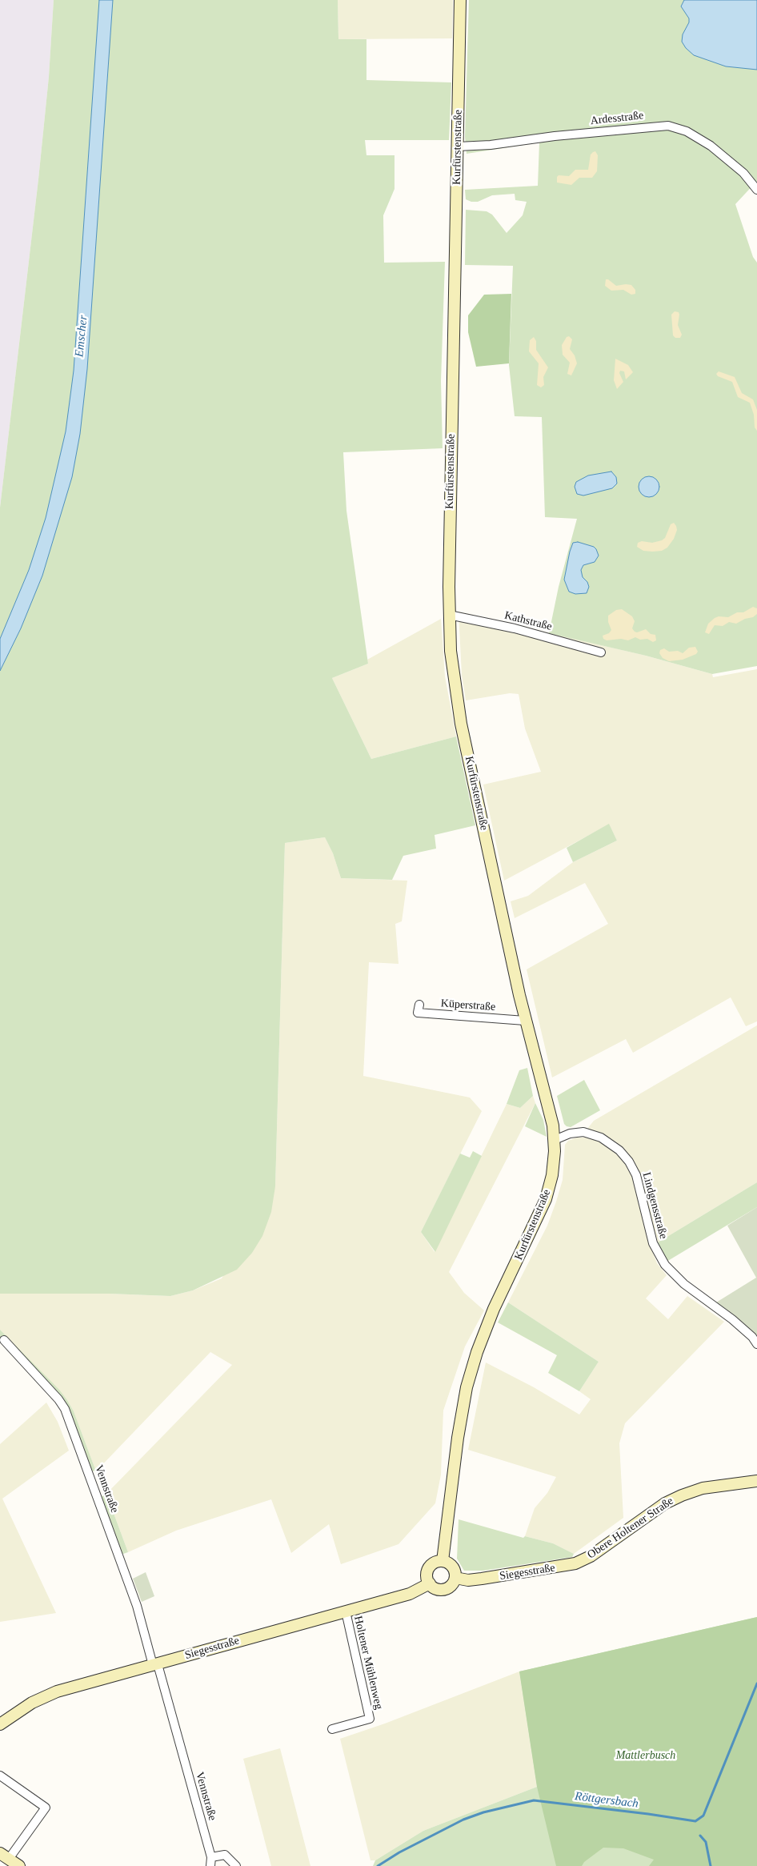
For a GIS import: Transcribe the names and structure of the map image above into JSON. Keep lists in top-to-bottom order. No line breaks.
{"streets":{"main road":["Kurfürstenstraße","Obere Holtener Straße","Siegesstraße"],"street":["Ardesstraße","Kathstraße","Küperstraße","Lindgensstraße","Vennstraße","Holtener Mühlenweg"]},"crossings":[["Ardesstraße","Kurfürstenstraße"],["Kurfürstenstraße","Kathstraße"],["Kurfürstenstraße","Küperstraße"],["Kurfürstenstraße","Lindgensstraße"],["Kurfürstenstraße","Siegesstraße"],["Vennstraße","Siegesstraße"],["Obere Holtener Straße","Siegesstraße"],["Siegesstraße","Holtener Mühlenweg"]],"water":["Emscher","Röttgersbach"],"parks":["Mattlerbusch"]}
